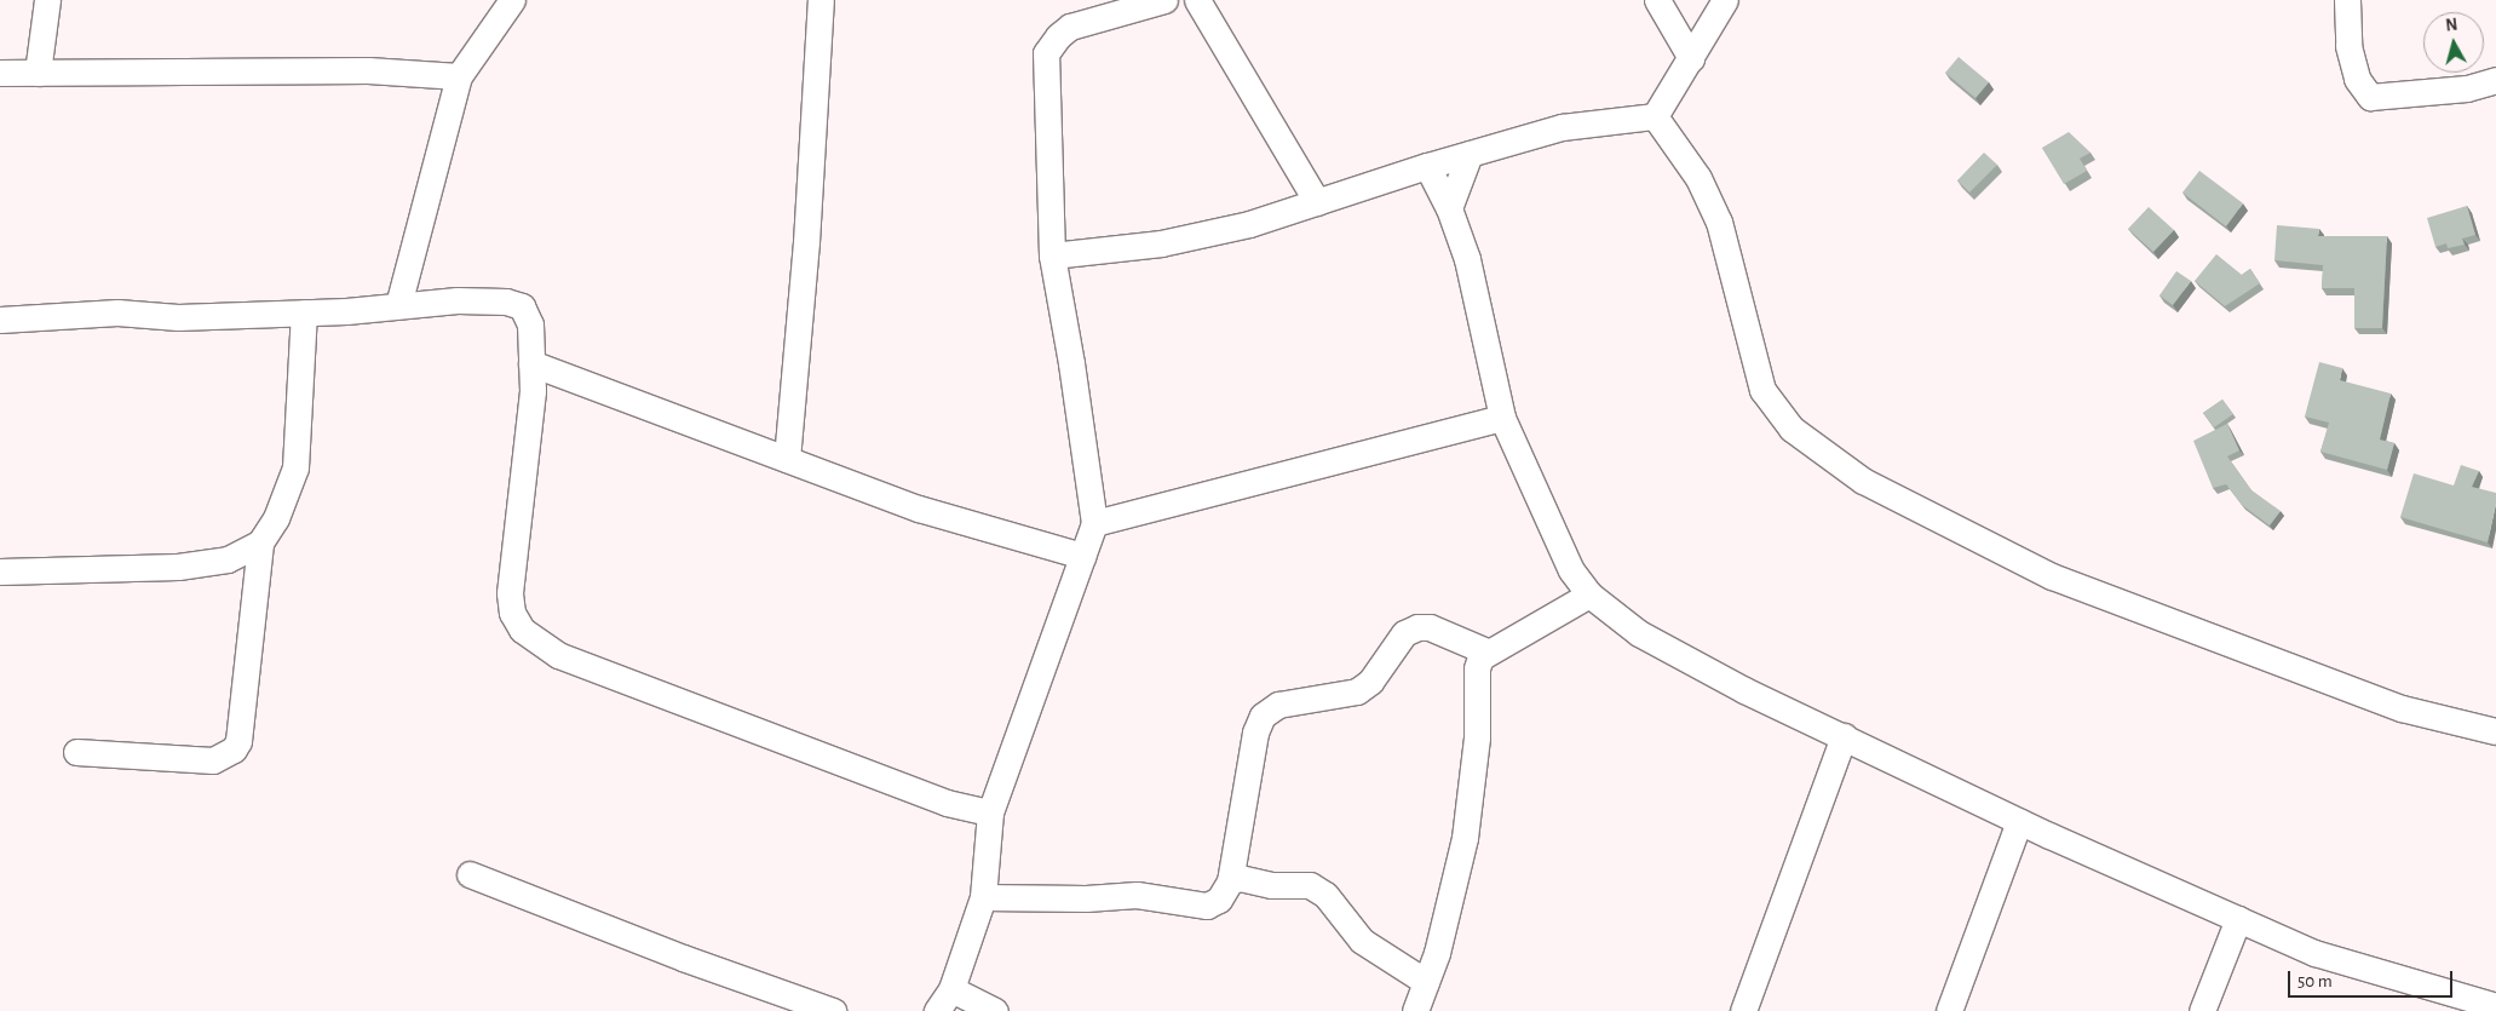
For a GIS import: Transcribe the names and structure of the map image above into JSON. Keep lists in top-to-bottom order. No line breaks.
{"scale_bar":"50 m","north":"top"}
